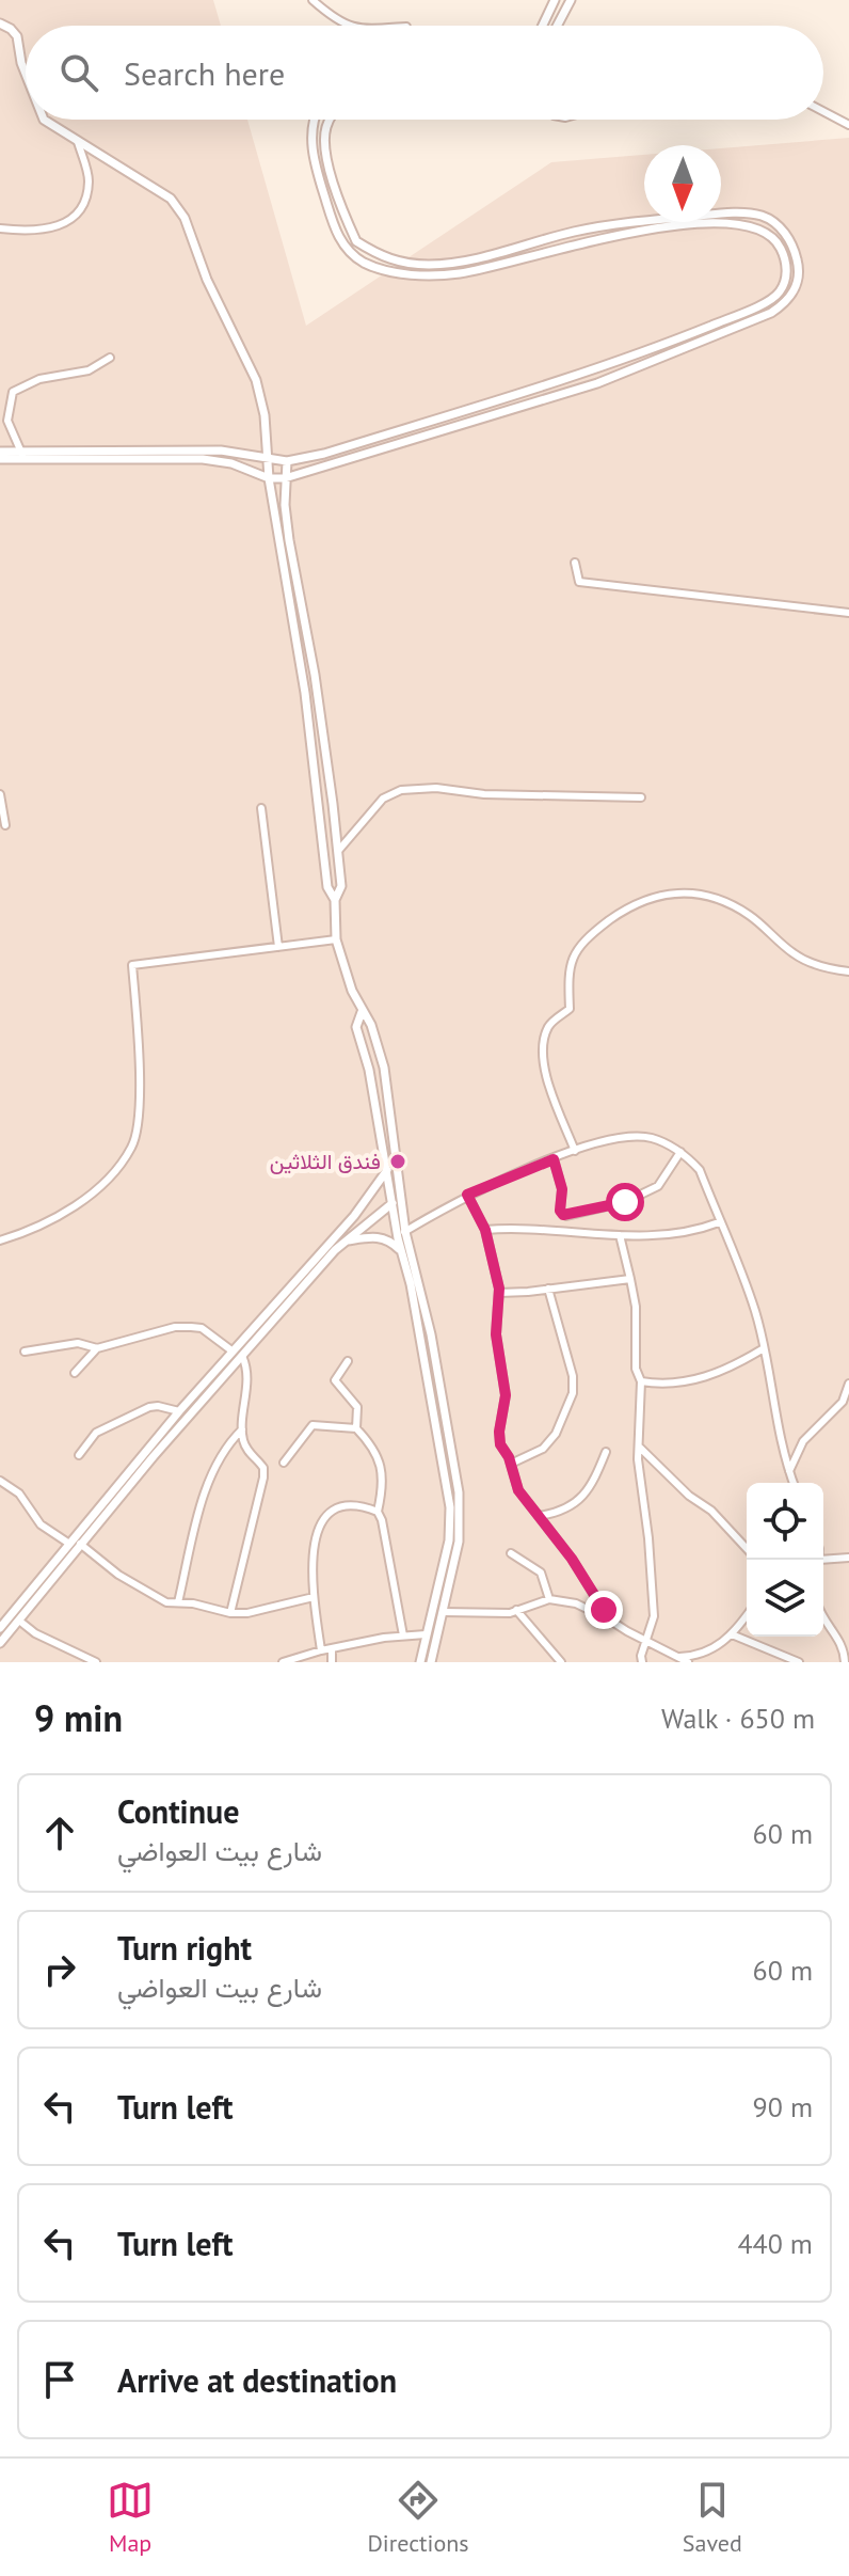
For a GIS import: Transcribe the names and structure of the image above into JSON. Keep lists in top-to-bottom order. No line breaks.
{"places":["فندق الثلاثين"],"north":"bottom","page":{"search":"Search here","heading":["9 min","Walk · 650 m"],"list":[["Continue","شارع بيت العواضي","60 m"],["Turn right","شارع بيت العواضي","60 m"],["Turn left","90 m"],["Turn left","440 m"],"Arrive at destination"],"nav":["Map","Directions","Saved"]}}
